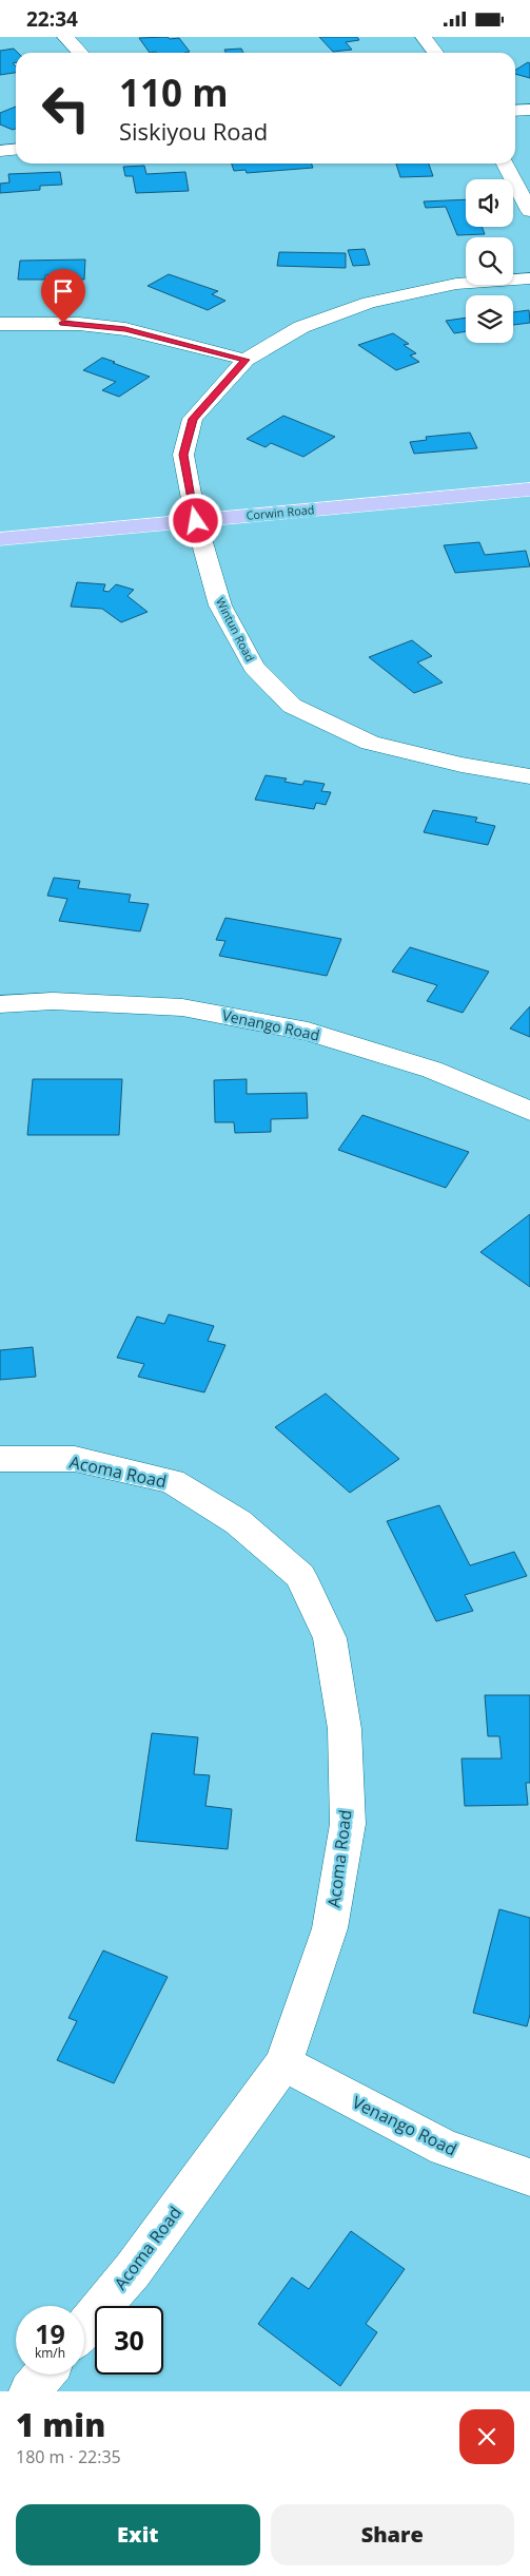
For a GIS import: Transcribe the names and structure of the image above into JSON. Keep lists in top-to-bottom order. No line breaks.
{"streets":{"main road":["Corwin Road"],"street":["Wintun Road","Venango Road","Acoma Road"]},"crossings":[["Corwin Road","Wintun Road"],["Venango Road","Acoma Road"]],"page":{"status":"22:34","turn":["110 m","Siskiyou Road"],"speed":"19 km/h","limit":"30","heading":["1 min","180 m · 22:35"],"buttons":["Exit","Share"]}}
